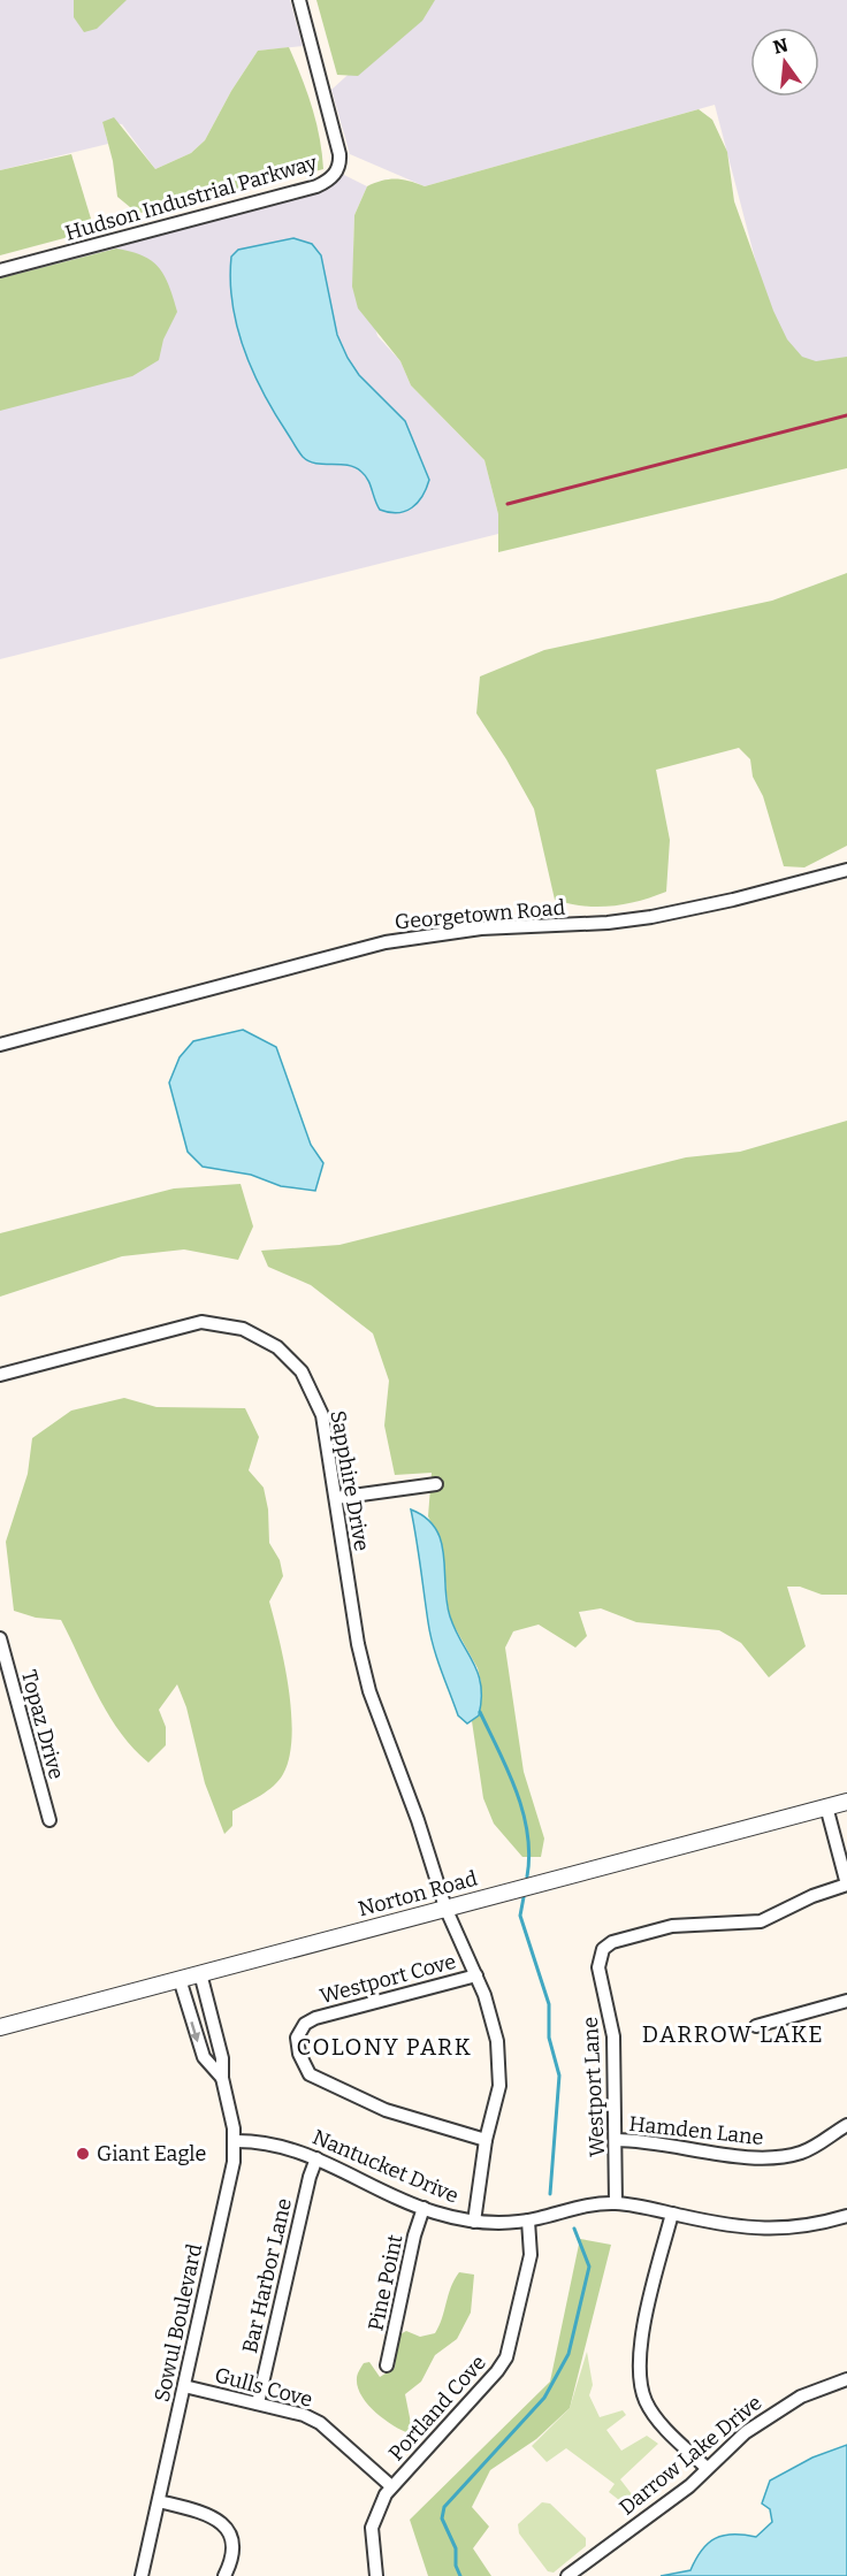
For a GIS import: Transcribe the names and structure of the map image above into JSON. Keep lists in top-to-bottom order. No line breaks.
{"streets":{"street":["Hudson Industrial Parkway","Georgetown Road","Sapphire Drive","Topaz Drive","Norton Road","Westport Cove","Westport Lane","Hamden Lane","Nantucket Drive","Bar Harbor Lane","Pine Point","Sowul Boulevard","Gulls Cove","Portland Cove","Darrow Lake Drive"]},"crossings":[["Sapphire Drive","Norton Road"],["Sapphire Drive","Westport Cove"],["Sapphire Drive","Nantucket Drive"],["Norton Road","Sowul Boulevard"],["Westport Lane","Hamden Lane"],["Westport Lane","Nantucket Drive"],["Nantucket Drive","Bar Harbor Lane"],["Nantucket Drive","Pine Point"],["Nantucket Drive","Sowul Boulevard"],["Nantucket Drive","Portland Cove"],["Bar Harbor Lane","Gulls Cove"],["Sowul Boulevard","Gulls Cove"],["Gulls Cove","Portland Cove"]],"districts":["DARROW LAKE","COLONY PARK"],"places":["Giant Eagle"],"north":"top"}
